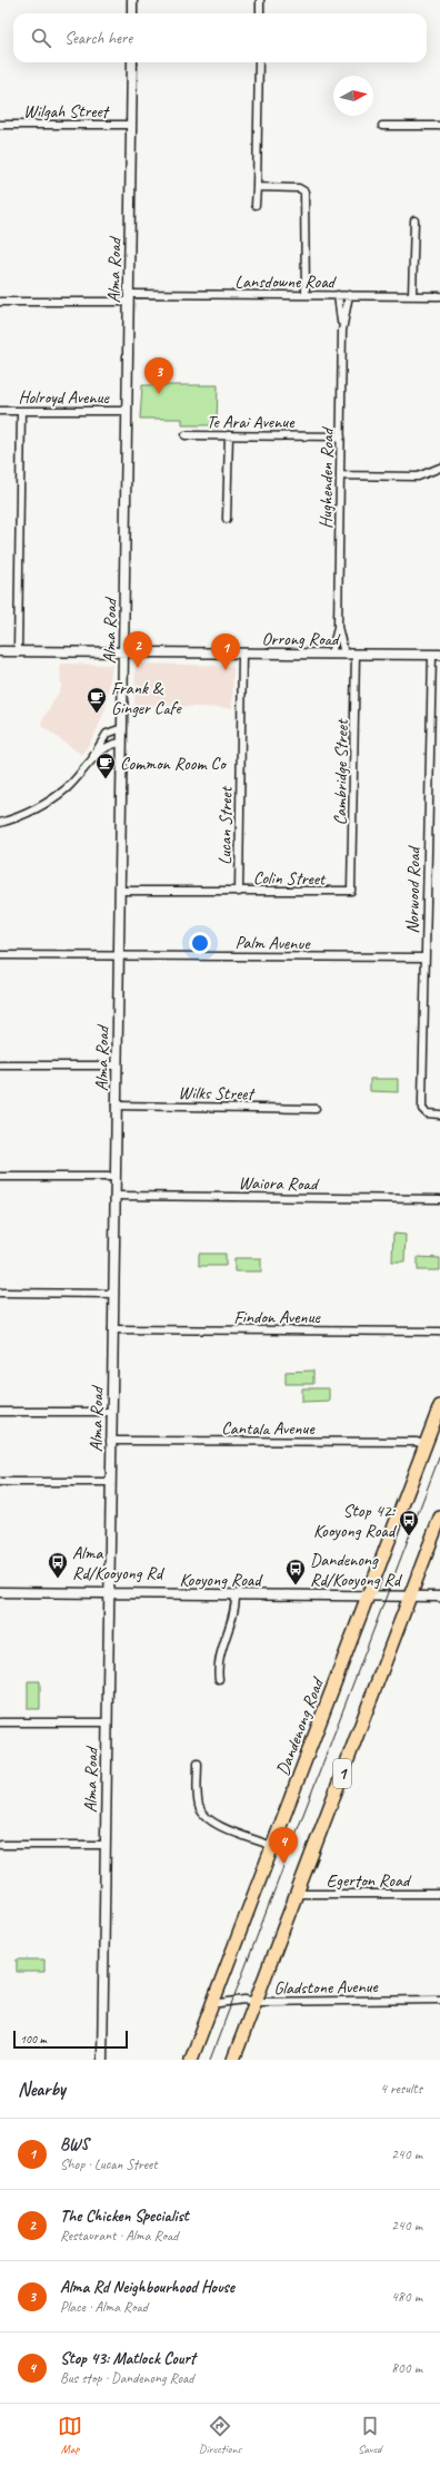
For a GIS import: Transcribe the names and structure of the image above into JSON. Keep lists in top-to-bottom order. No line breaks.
{"streets":{"highway":["Dandenong Road","1"],"street":["Wilgah Street","Alma Road","Lansdowne Road","Holroyd Avenue","Te Arai Avenue","Hughenden Road","Orrong Road","Cambridge Street","Lucan Street","Colin Street","Norwood Road","Palm Avenue","Wilks Street","Waiora Road","Findon Avenue","Cantala Avenue","Kooyong Road","Egerton Road","Gladstone Avenue"]},"crossings":[["Wilgah Street","Alma Road"],["Alma Road","Lansdowne Road"],["Alma Road","Holroyd Avenue"],["Alma Road","Orrong Road"],["Alma Road","Colin Street"],["Alma Road","Palm Avenue"],["Alma Road","Wilks Street"],["Alma Road","Waiora Road"],["Alma Road","Findon Avenue"],["Alma Road","Cantala Avenue"],["Alma Road","Kooyong Road"],["Lansdowne Road","Hughenden Road"],["Te Arai Avenue","Hughenden Road"],["Hughenden Road","Orrong Road"],["Orrong Road","Cambridge Street"],["Orrong Road","Lucan Street"],["Orrong Road","Norwood Road"],["Cambridge Street","Colin Street"],["Lucan Street","Colin Street"],["Norwood Road","Palm Avenue"],["Cantala Avenue","Dandenong Road"],["Kooyong Road","Dandenong Road"],["Kooyong Road","1"],["Dandenong Road","Gladstone Avenue"],["1","Egerton Road"],["1","Gladstone Avenue"]],"places":{"cafe":["Frank & Ginger Cafe","Common Room Co"],"bus stop":["Stop 42: Kooyong Road","Alma Rd/Kooyong Rd","Dandenong Rd/Kooyong Rd"]},"scale_bar":"100 m","north":"right","page":{"search":"Search here","pins":["3","2","1","4"],"scale":"100 m","heading":["Nearby","4 results"],"list":[{"mark":"1","name":"BWS","note":"Shop · Lucan Street","value":"240 m"},{"mark":"2","name":"The Chicken Specialist","note":"Restaurant · Alma Road","value":"240 m"},{"mark":"3","name":"Alma Rd Neighbourhood House","note":"Place · Alma Road","value":"480 m"},{"mark":"4","name":"Stop 43: Matlock Court","note":"Bus stop · Dandenong Road","value":"800 m"}],"nav":["Map","Directions","Saved"]}}
